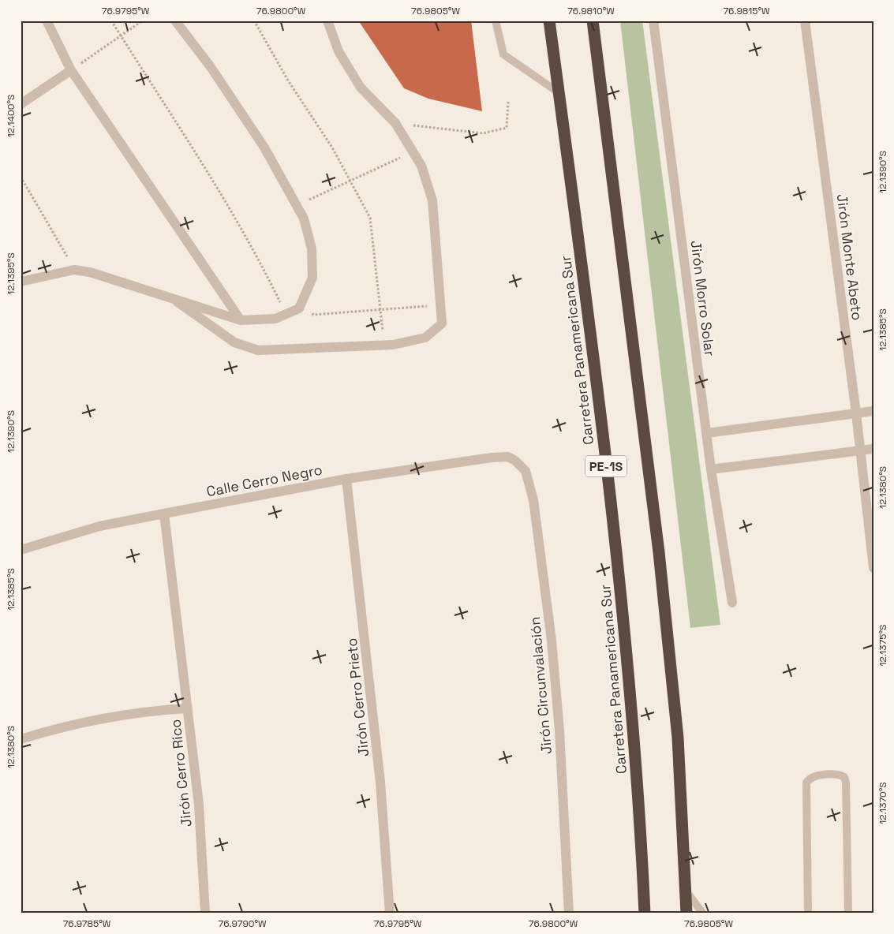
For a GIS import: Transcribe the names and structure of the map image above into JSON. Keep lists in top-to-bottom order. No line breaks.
{"streets":{"highway":["Carretera Panamericana Sur","PE-1S"],"street":["Jirón Monte Abeto","Jirón Morro Solar","Calle Cerro Negro","Jirón Circunvalación","Jirón Cerro Prieto","Jirón Cerro Rico"]},"crossings":[["Calle Cerro Negro","Jirón Circunvalación"],["Calle Cerro Negro","Jirón Cerro Prieto"],["Calle Cerro Negro","Jirón Cerro Rico"]],"coordinates":["76.9795°W","76.9800°W","76.9805°W","76.9810°W","76.9815°W","12.1400°S","12.1390°S","12.1395°S","12.1385°S","12.1380°S","12.1375°S","12.1370°S","76.9785°W","76.9790°W"]}
